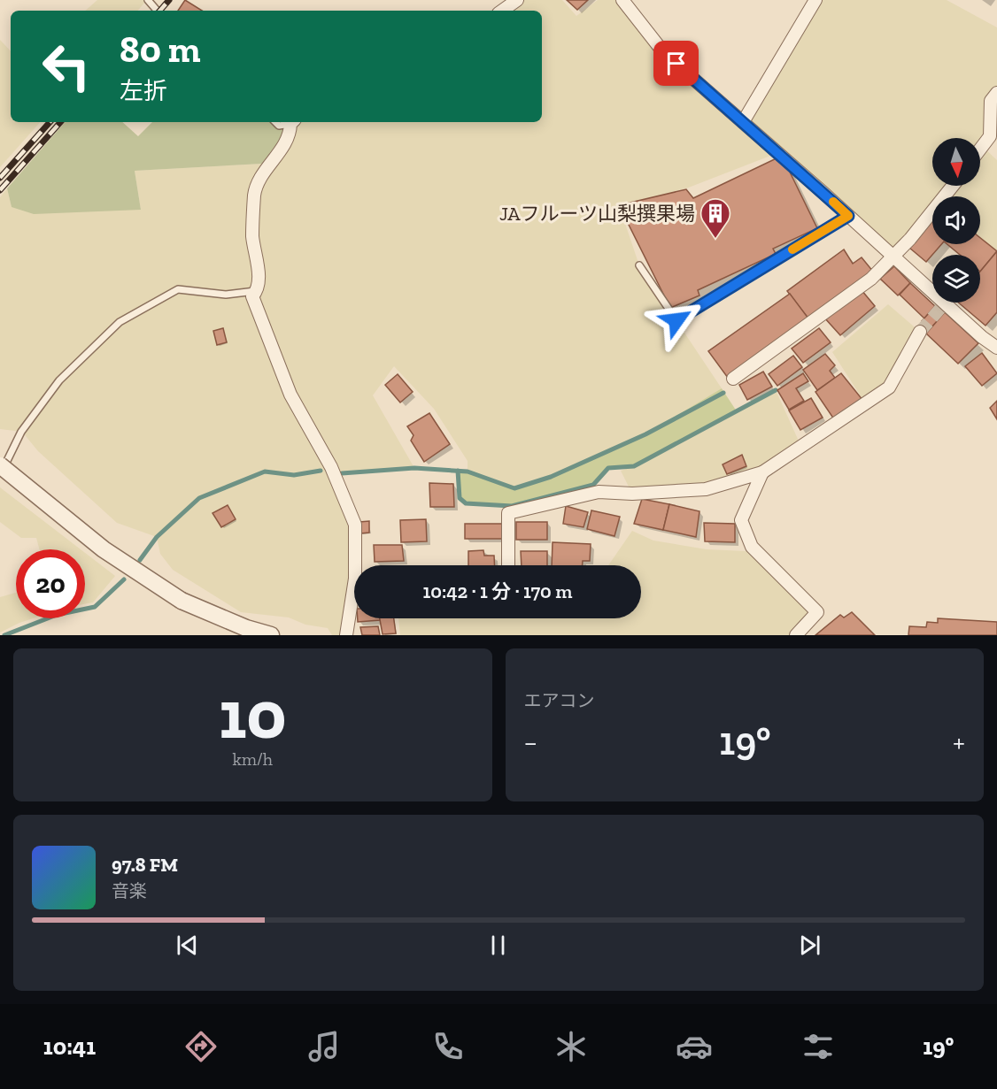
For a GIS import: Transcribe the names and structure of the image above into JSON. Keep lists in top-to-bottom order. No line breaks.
{"places":{"building":["JAフルーツ山梨撰果場"]},"north":"bottom","page":{"turn":["80 m","左折"],"limit":"20","trip":"10:42 · 1 分 · 170 m","tile":[["10","km/h"],"エアコン"],"heat":["−","19°","+"],"song":["97.8 FM","音楽"],"tabs":["10:41","19°"]}}
